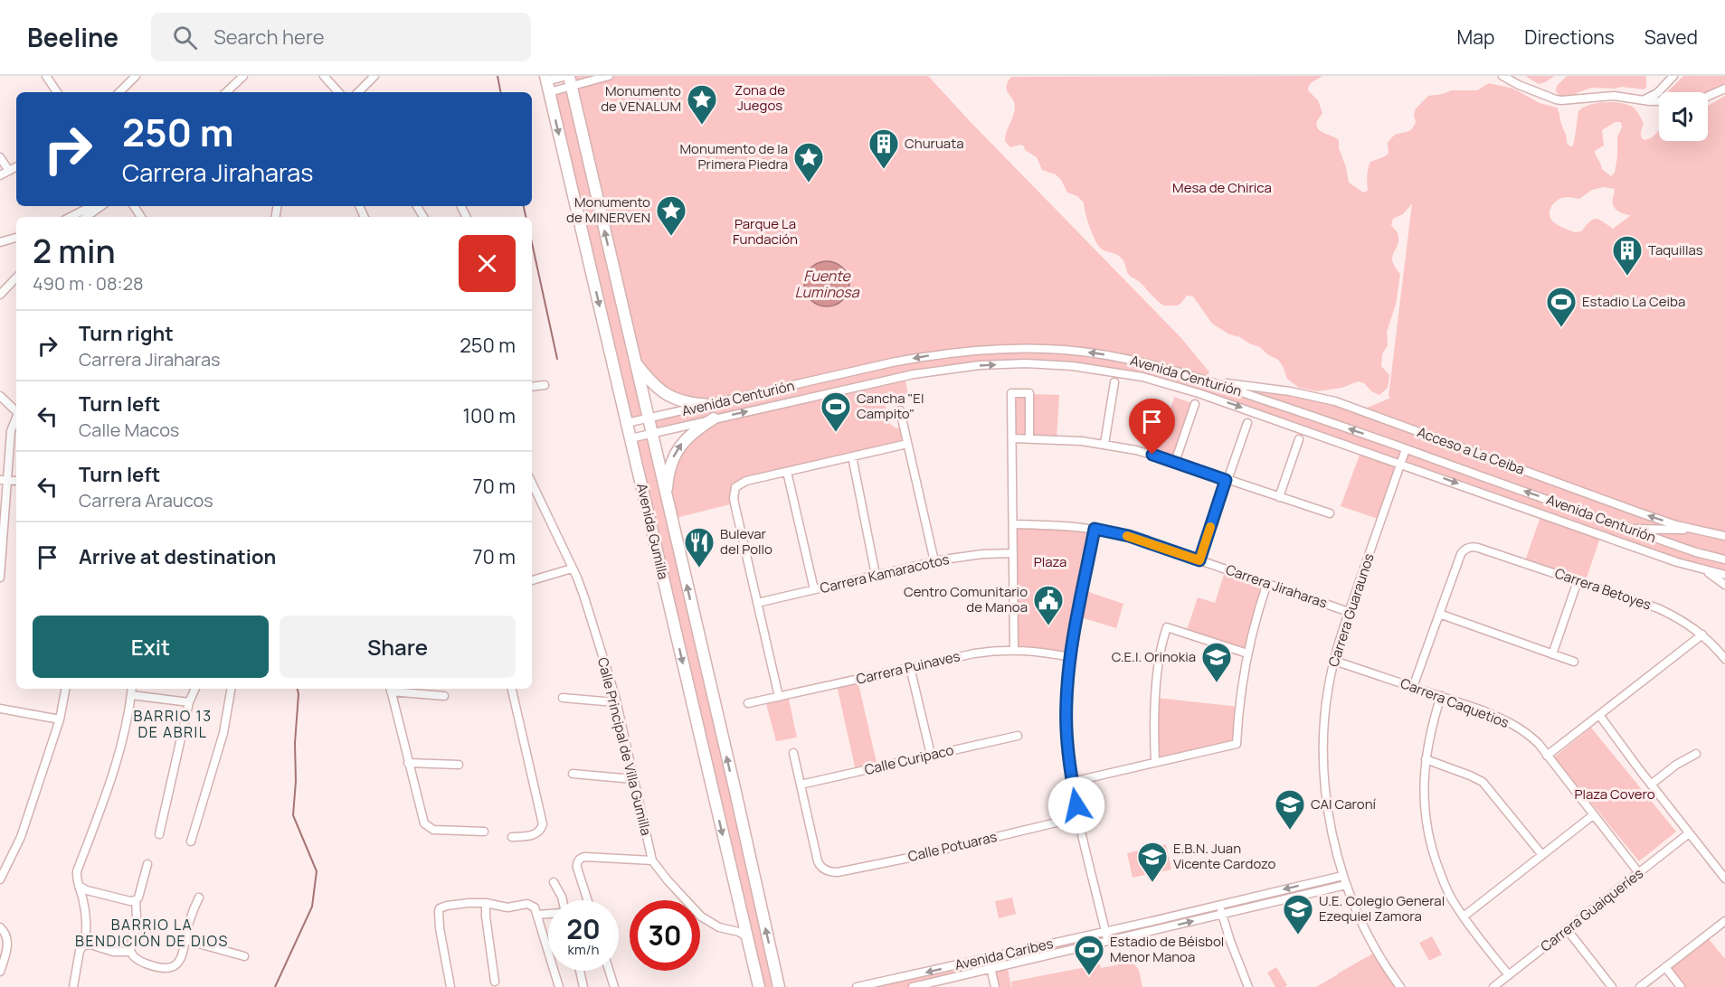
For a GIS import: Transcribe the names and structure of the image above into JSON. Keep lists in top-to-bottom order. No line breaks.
{"streets":{"main road":["Avenida Gumilla"],"street":["Avenida Centurión","Acceso a La Ceiba","Carrera Kamaracotos","Carrera Jiraharas","Carrera Betoyes","Carrera Guaraunos","Carrera Puinaves","Carrera Caquetios","Calle Principal de Villa Gumilla","Calle Curipaco","Calle Potuaras","Carrera Guaiqueríes","Avenida Caribes"]},"crossings":[["Avenida Centurión","Acceso a La Ceiba"],["Avenida Centurión","Avenida Gumilla"],["Avenida Centurión","Carrera Guaraunos"],["Avenida Gumilla","Calle Principal de Villa Gumilla"],["Carrera Jiraharas","Carrera Guaraunos"],["Carrera Guaraunos","Carrera Caquetios"],["Carrera Guaraunos","Avenida Caribes"],["Carrera Caquetios","Carrera Guaiqueríes"],["Calle Curipaco","Calle Potuaras"]],"one_way":["Acceso a La Ceiba"],"districts":["BARRIO 13 DE ABRIL","BARRIO LA BENDICIÓN DE DIOS"],"water":["Fuente Luminosa"],"parks":["Zona de Juegos","Mesa de Chirica","Parque La Fundación","Plaza","Plaza Covero"],"places":{"place":["Monumento de VENALUM","Monumento de la Primera Piedra","Monumento de MINERVEN"],"building":["Churuata","Taquillas"],"sports":["Estadio La Ceiba","Cancha \"El Campito\"","Estadio de Béisbol Menor Manoa"],"restaurant":["Bulevar del Pollo"],"public building":["Centro Comunitario de Manoa"],"school or university":["C.E.I. Orinokia","CAI Caroní","E.B.N. Juan Vicente Cardozo","U.E. Colegio General Ezequiel Zamora"]},"page":{"header":"Beeline","search":"Search here","nav":["Map","Directions","Saved"],"turn":["250 m","Carrera Jiraharas"],"heading":["2 min","490 m · 08:28"],"list":[{"name":"Turn right","note":"Carrera Jiraharas","value":"250 m"},{"name":"Turn left","note":"Calle Macos","value":"100 m"},{"name":"Turn left","note":"Carrera Araucos","value":"70 m"},{"name":"Arrive at destination","value":"70 m"}],"buttons":["Exit","Share"],"speed":"20 km/h","limit":"30"}}
